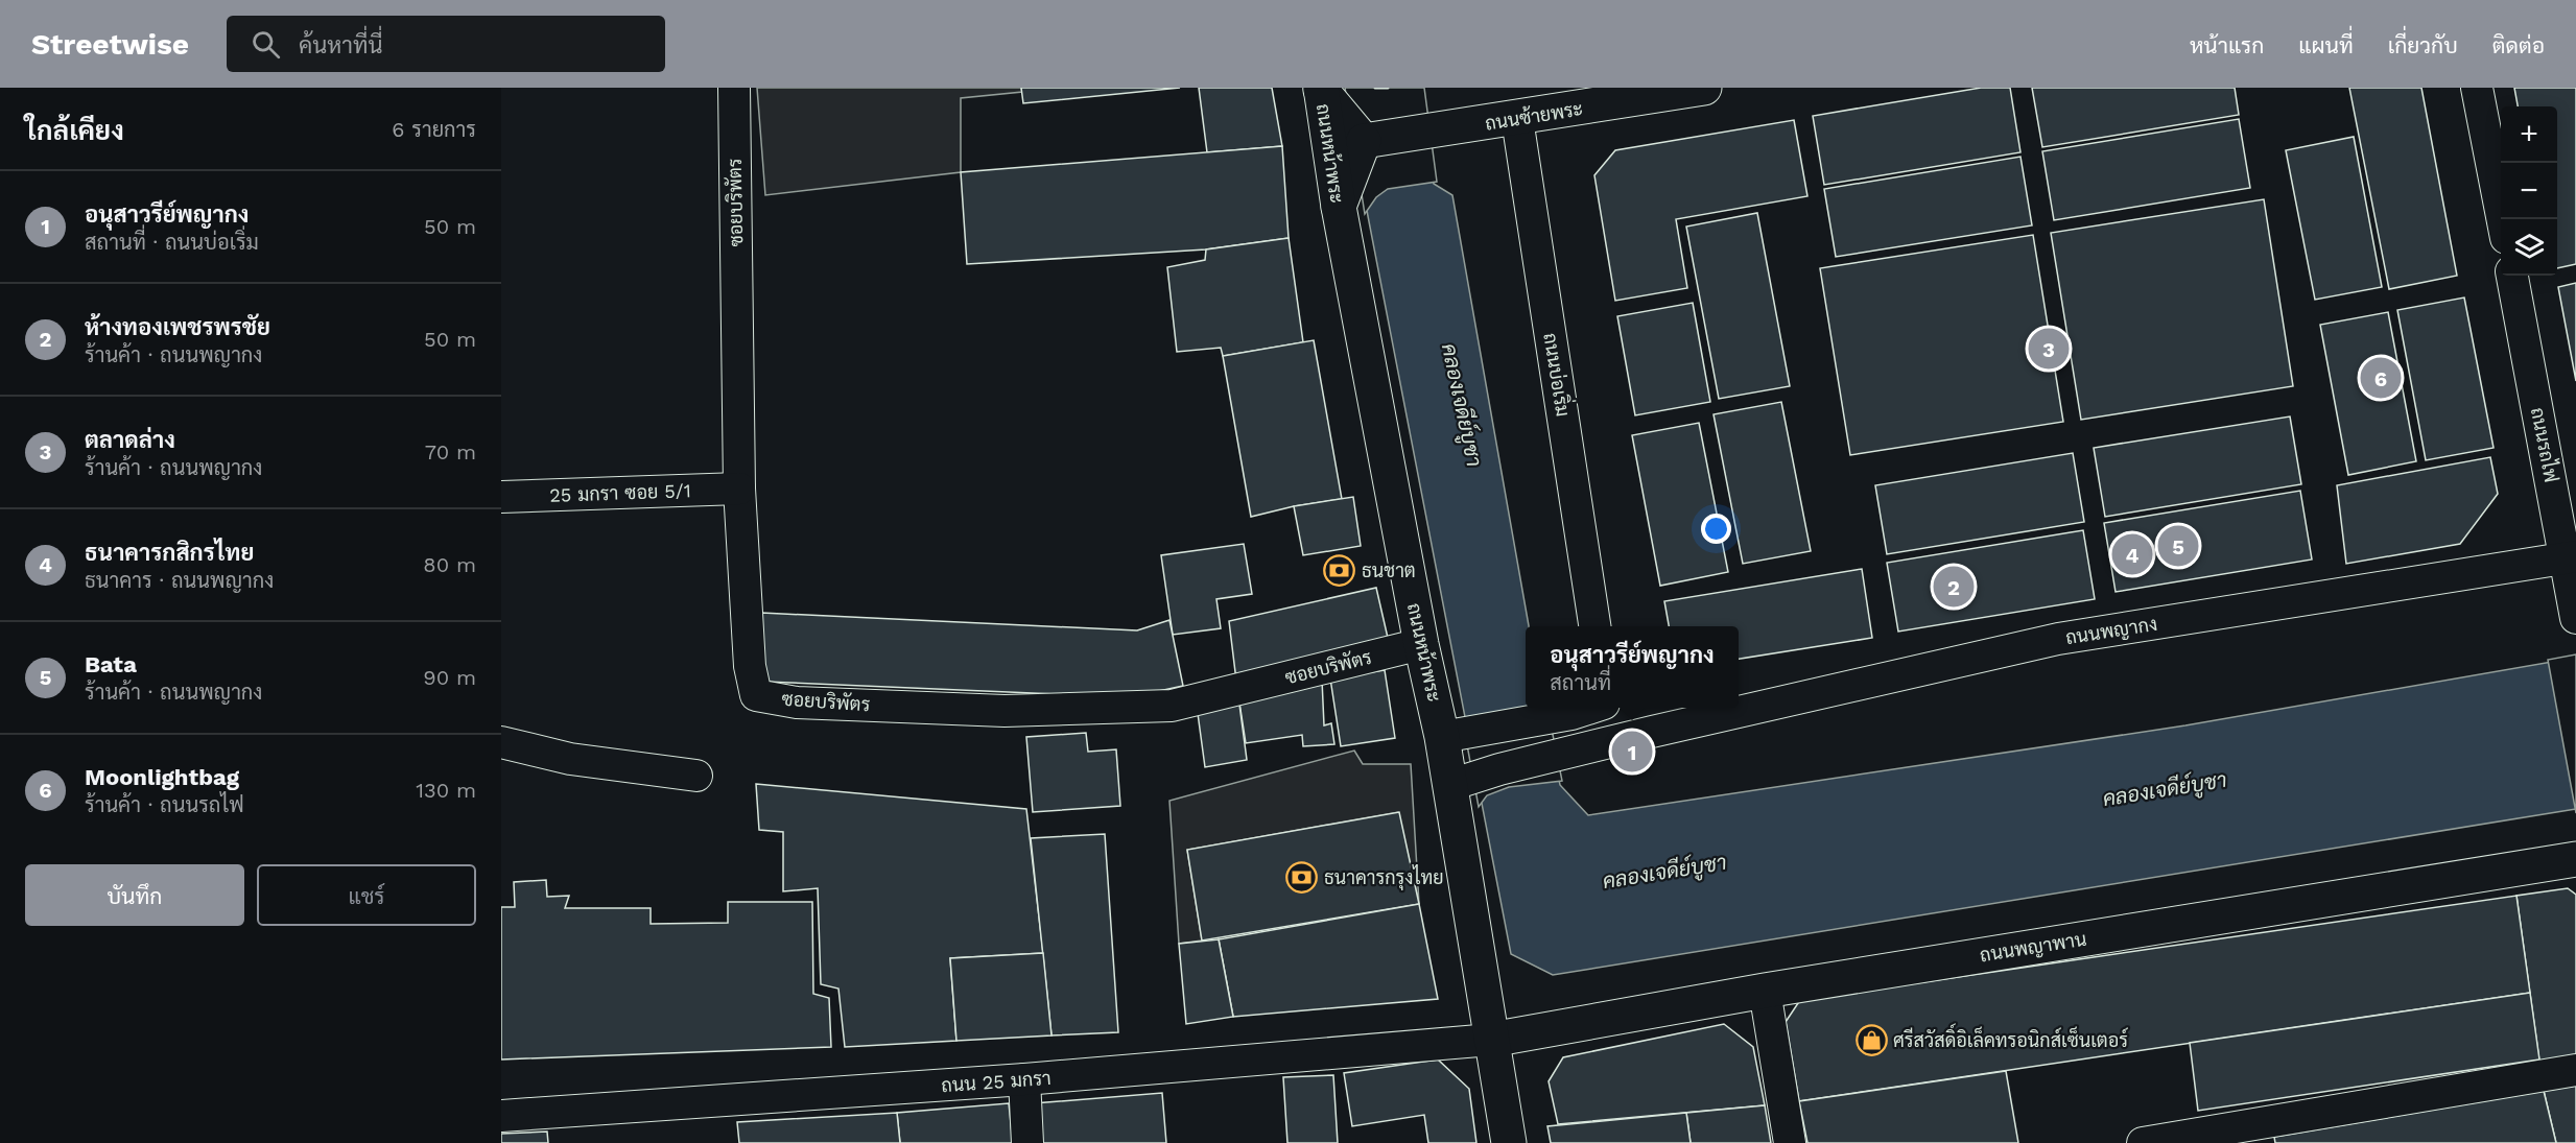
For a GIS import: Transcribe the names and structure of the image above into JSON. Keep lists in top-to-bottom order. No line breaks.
{"streets":{"main road":["ถนนซ้ายพระ","ถนนหน้าพระ","ถนนพญาพาน"],"street":["ซอยบริพัตร","ถนนบ่อเริ่ม","ถนนรถไฟ","25 มกรา ซอย 5/1","ถนนพญากง","ถนน 25 มกรา"]},"crossings":[["ถนนซ้ายพระ","ถนนบ่อเริ่ม"],["ถนนหน้าพระ","ซอยบริพัตร"],["ถนนหน้าพระ","ถนนพญากง"],["ถนนหน้าพระ","ถนนพญาพาน"],["ถนนหน้าพระ","ถนน 25 มกรา"],["ซอยบริพัตร","25 มกรา ซอย 5/1"],["ถนนรถไฟ","ถนนพญากง"],["ถนนพญาพาน","ถนน 25 มกรา"]],"water":["คลองเจดีย์บูชา"],"places":{"bank":["ธนชาต","ธนาคารกรุงไทย"],"shop":["ศรีสวัสดิ์อิเล็คทรอนิกส์เซ็นเตอร์"]},"page":{"header":"Streetwise","search":"ค้นหาที่นี่","nav":["หน้าแรก","แผนที่","เกี่ยวกับ","ติดต่อ"],"heading":["ใกล้เคียง","6 รายการ"],"map_buttons":["+","−"],"list":[{"mark":"1","name":"อนุสาวรีย์พญากง","note":"สถานที่ · ถนนบ่อเริ่ม","value":"50 m"},{"mark":"2","name":"ห้างทองเพชรพรชัย","note":"ร้านค้า · ถนนพญากง","value":"50 m"},{"mark":"3","name":"ตลาดล่าง","note":"ร้านค้า · ถนนพญากง","value":"70 m"},{"mark":"4","name":"ธนาคารกสิกรไทย","note":"ธนาคาร · ถนนพญากง","value":"80 m"},{"mark":"5","name":"Bata","note":"ร้านค้า · ถนนพญากง","value":"90 m"},{"mark":"6","name":"Moonlightbag","note":"ร้านค้า · ถนนรถไฟ","value":"130 m"}],"pins":["3","6","5","4","2","1"],"popup":["อนุสาวรีย์พญากง","สถานที่"],"buttons":["บันทึก","แชร์"]}}
